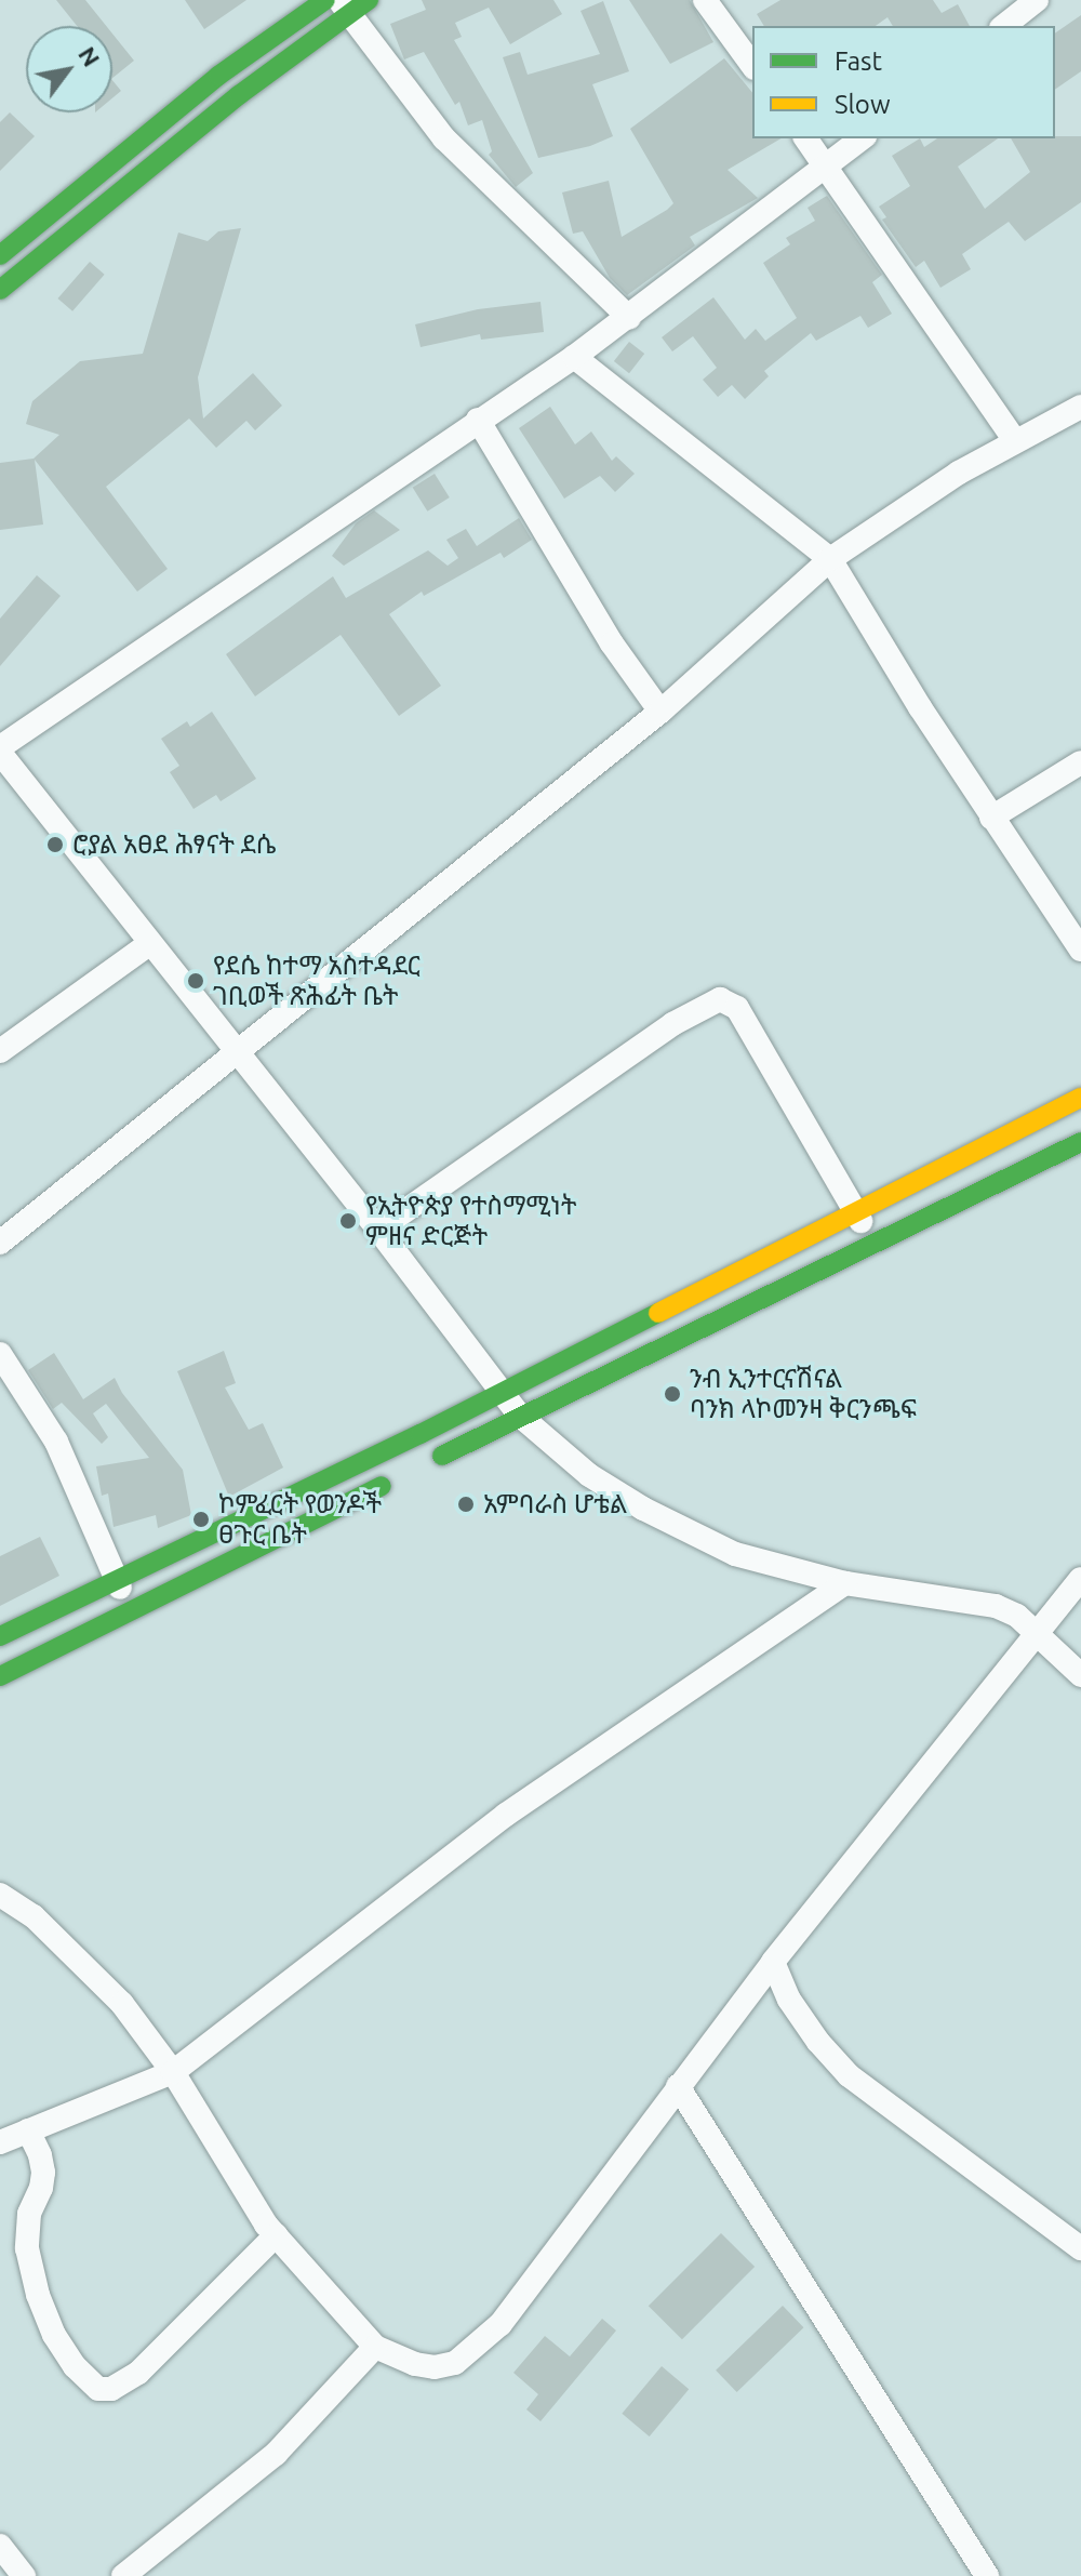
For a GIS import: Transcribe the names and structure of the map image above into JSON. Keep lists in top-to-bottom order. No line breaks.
{"places":["ሮያል አፀደ ሕፃናት ደሴ","የደሴ ከተማ አስተዳደር ገቢወች ጽሕፊት ቤት","የኢትዮጵያ የተስማሚነት ምዘና ድርጅት","ንብ ኢንተርናሽናል ባንክ ላኮመንዛ ቅርንጫፍ","አምባራስ ሆቴል","ኮምፈርት የወንዶች ፀጉር ቤት"],"legend":["Fast","Slow"],"north":"top right"}
